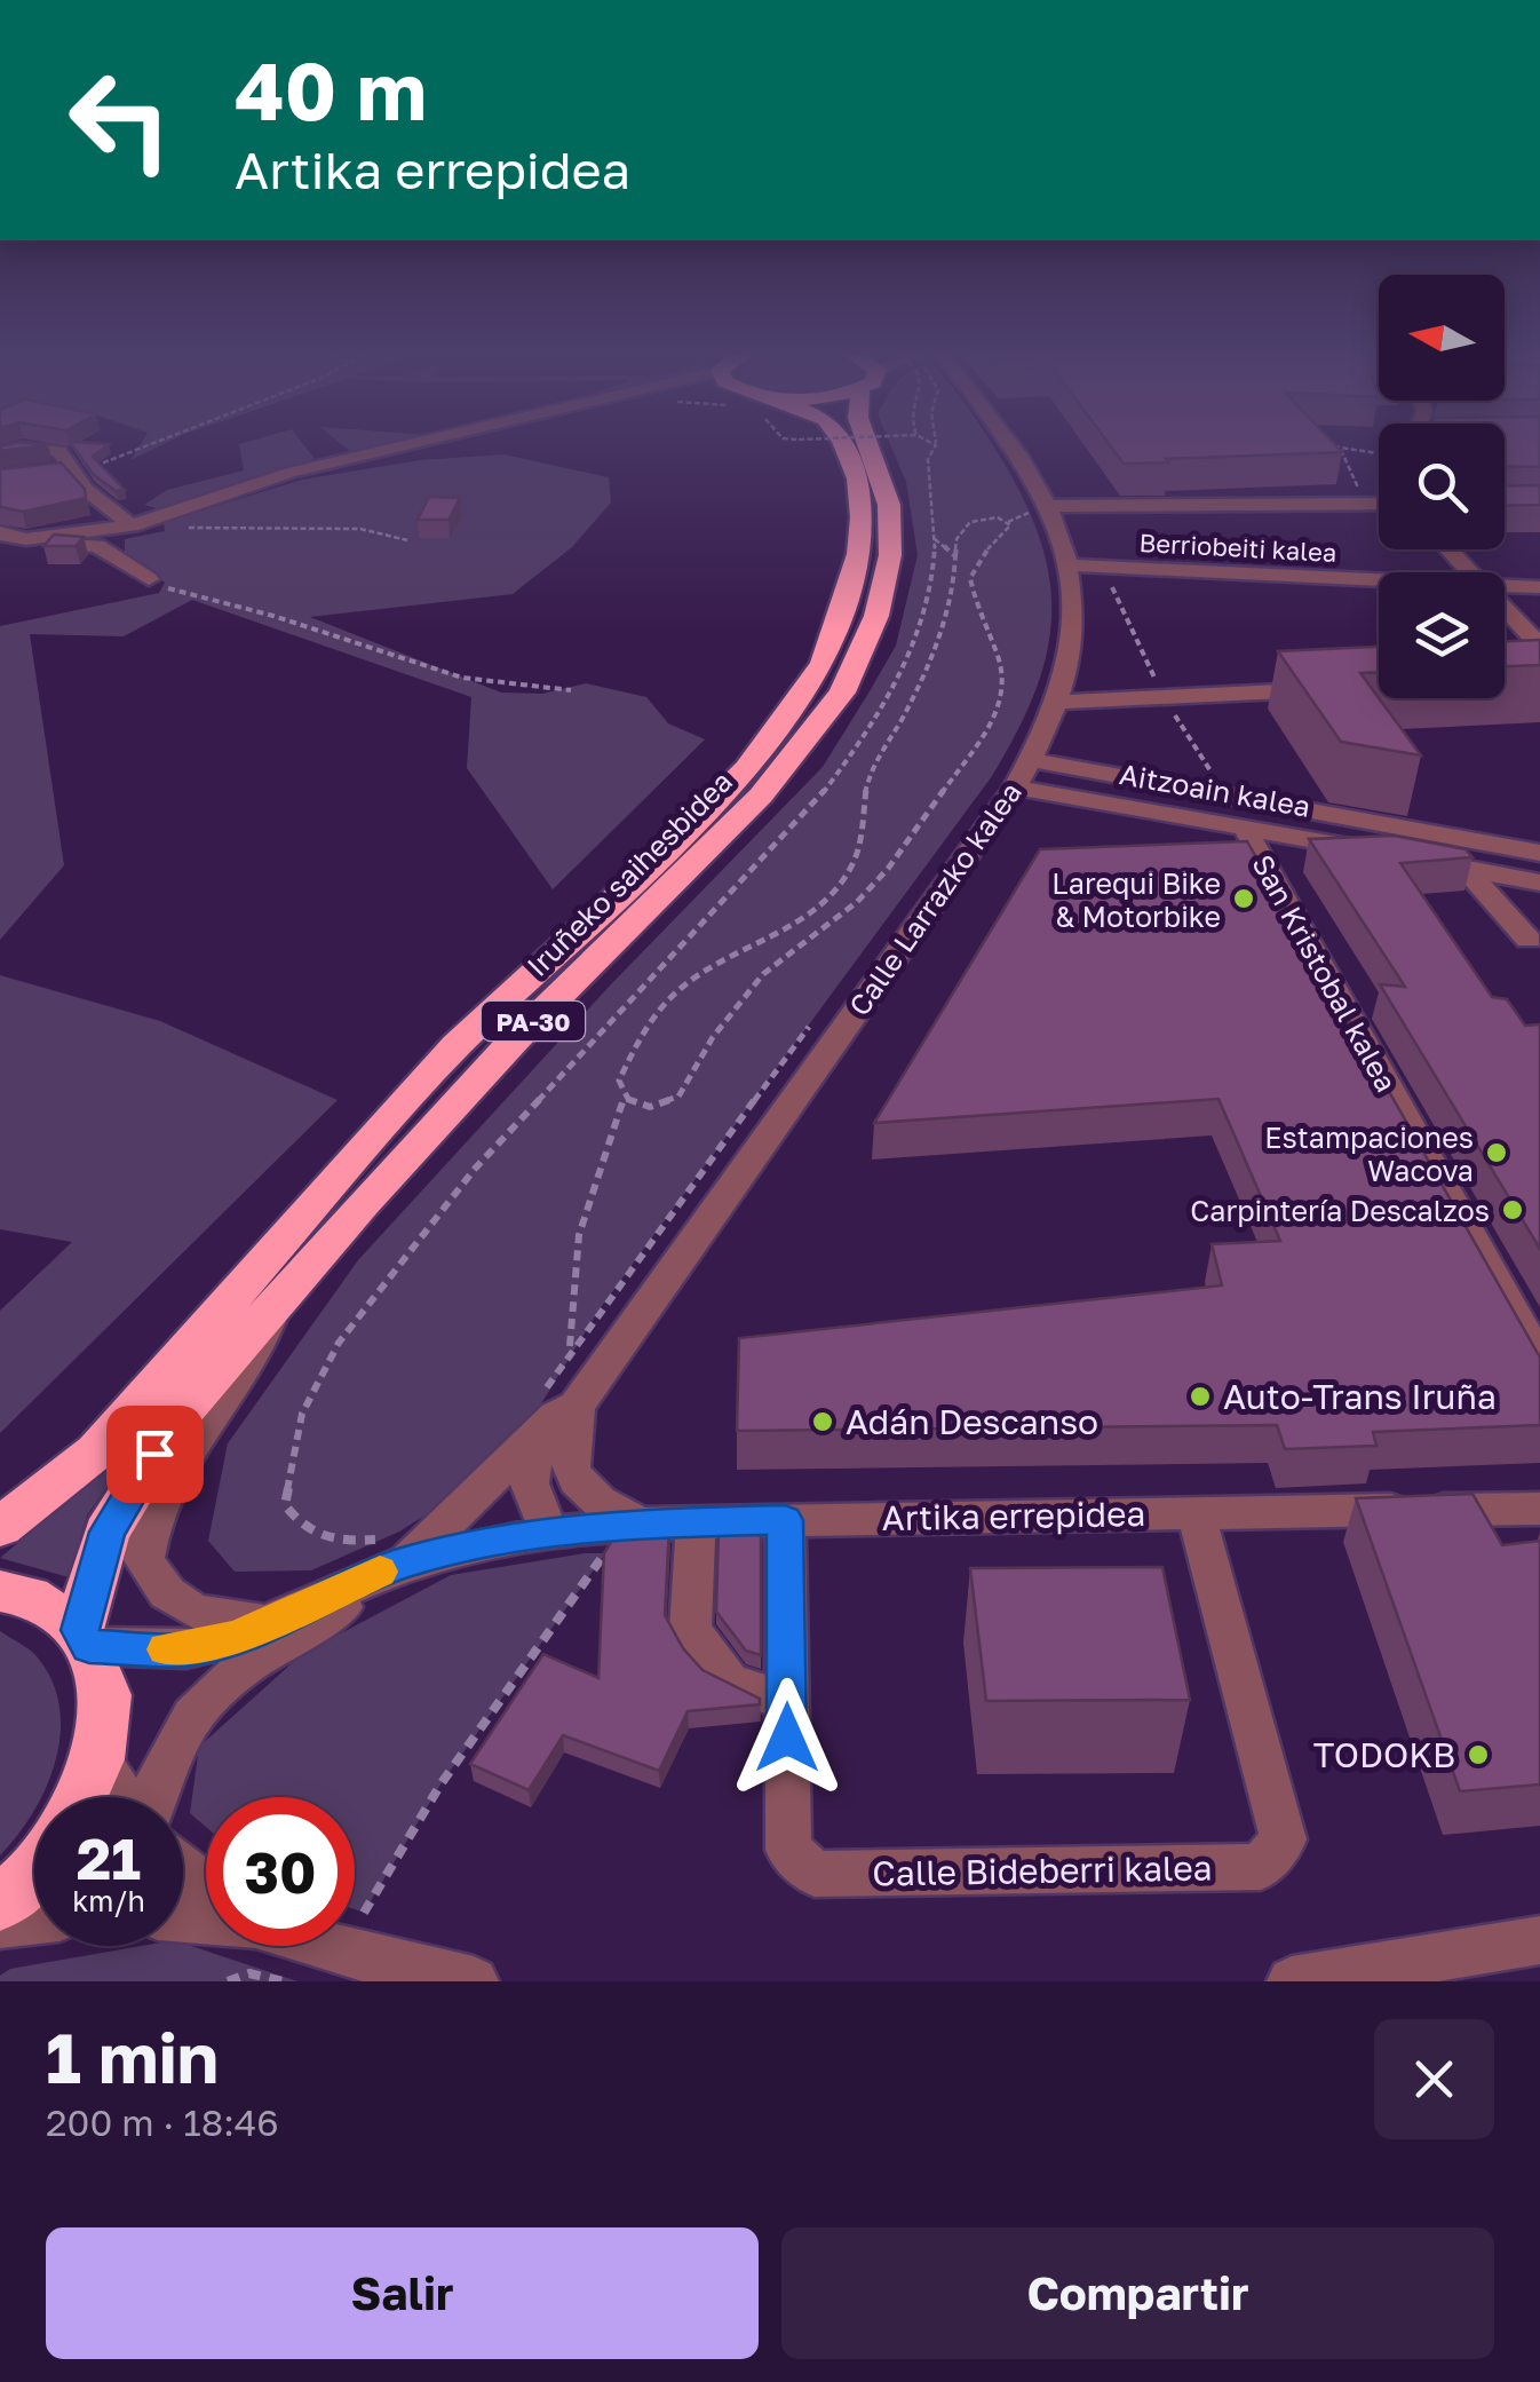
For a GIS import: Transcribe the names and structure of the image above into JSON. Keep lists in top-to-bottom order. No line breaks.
{"streets":{"highway":["Iruñeko saihesbidea","PA-30"],"street":["Berriobeiti kalea","Aitzoain kalea","Calle Larrazko kalea","San Kristobal kalea","Artika errepidea","Calle Bideberri kalea"]},"crossings":[["Berriobeiti kalea","Calle Larrazko kalea"],["Aitzoain kalea","Calle Larrazko kalea"],["Aitzoain kalea","San Kristobal kalea"],["Iruñeko saihesbidea","Artika errepidea"],["Calle Larrazko kalea","Artika errepidea"],["Artika errepidea","Calle Bideberri kalea"]],"places":["Larequi Bike & Motorbike","Estampaciones Wacova","Carpintería Descalzos","Auto-Trans Iruña","Adán Descanso","TODOKB"],"north":"left","page":{"turn":["40 m","Artika errepidea"],"speed":"21 km/h","limit":"30","heading":["1 min","200 m · 18:46"],"buttons":["Salir","Compartir"]}}
